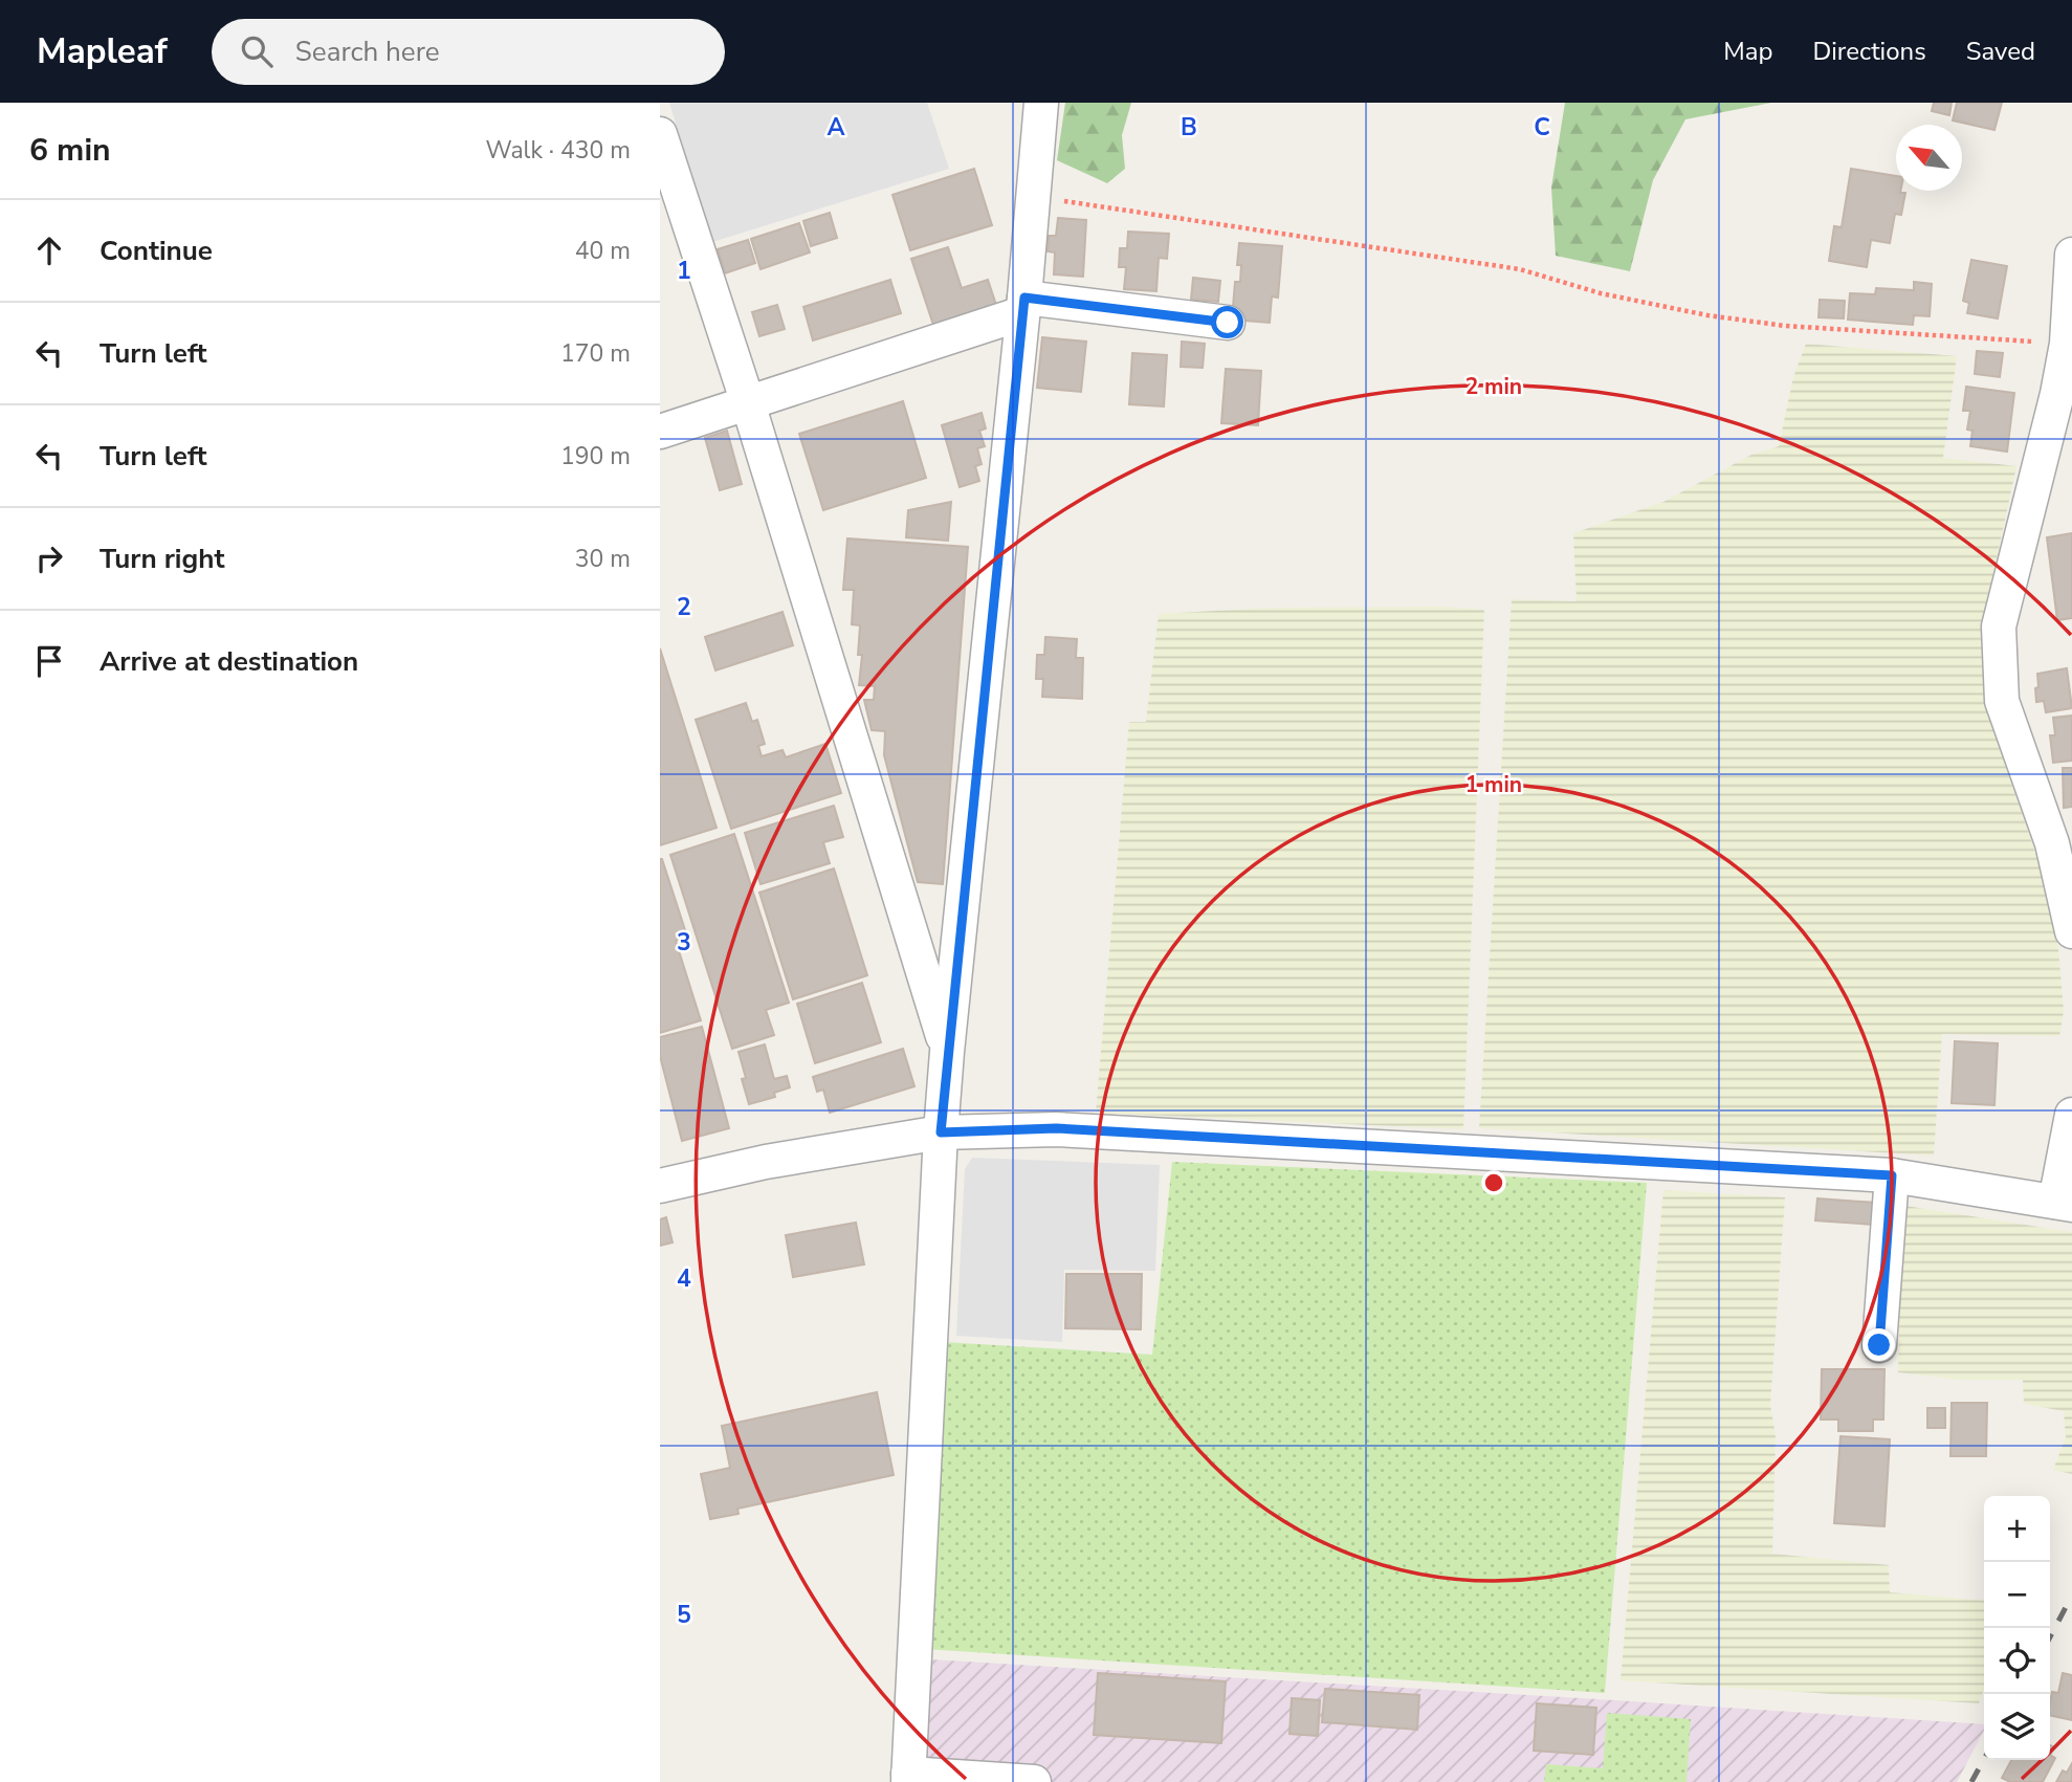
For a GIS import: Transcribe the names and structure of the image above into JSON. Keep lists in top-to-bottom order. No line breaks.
{"north":"top left","page":{"header":"Mapleaf","search":"Search here","nav":["Map","Directions","Saved"],"heading":["6 min","Walk · 430 m"],"list":[["Continue","40 m"],["Turn left","170 m"],["Turn left","190 m"],["Turn right","30 m"],"Arrive at destination"],"map_buttons":["+","−"]},"grid":{"columns":["A","B","C"],"rows":["1","2","3","4","5"]},"rings":["2 min","1 min"]}
